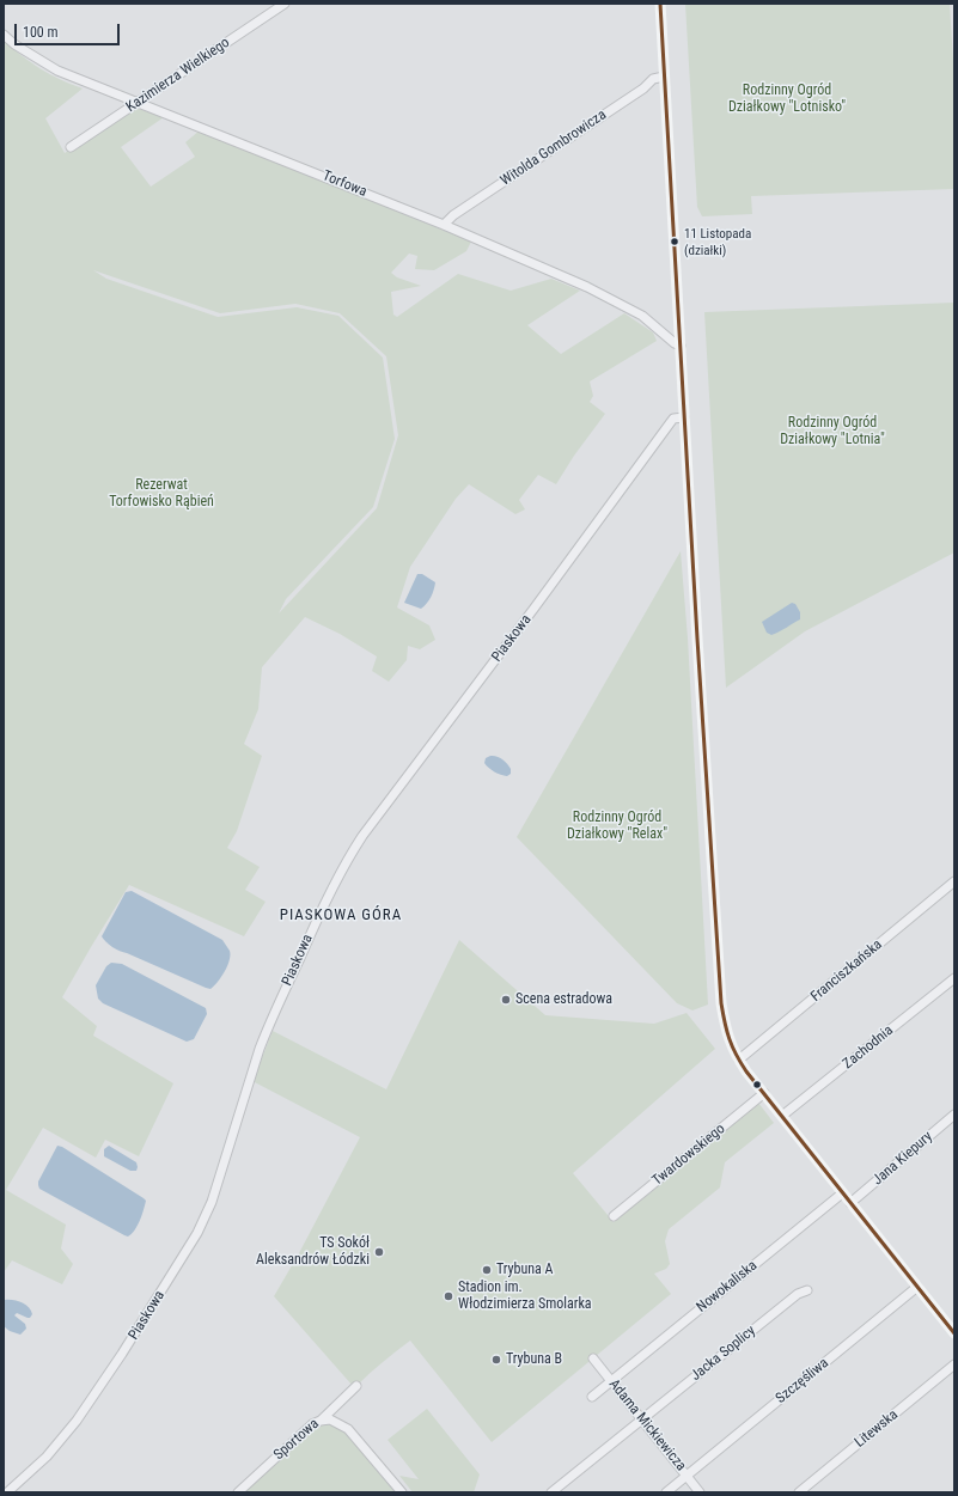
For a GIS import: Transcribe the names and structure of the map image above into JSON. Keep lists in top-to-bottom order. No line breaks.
{"streets":{"street":["Kazimierza Wielkiego","Witolda Gombrowicza","Torfowa","Piaskowa","Franciszkańska","Zachodnia","Twardowskiego","Jana Kiepury","Nowokaliska","Jacka Soplicy","Szczęśliwa","Adama Mickiewicza","Litewska","Sportowa"]},"crossings":[["Kazimierza Wielkiego","Torfowa"],["Witolda Gombrowicza","Torfowa"],["Nowokaliska","Adama Mickiewicza"],["Jacka Soplicy","Adama Mickiewicza"],["Szczęśliwa","Adama Mickiewicza"]],"districts":["PIASKOWA GÓRA"],"parks":["Rodzinny Ogród Działkowy \"Lotnisko\"","Rodzinny Ogród Działkowy \"Lotnia\"","Rezerwat Torfowisko Rąbień","Rodzinny Ogród Działkowy \"Relax\""],"places":["11 Listopada (działki)","Scena estradowa","TS Sokół Aleksandrów Łódzki","Trybuna A","Stadion im. Włodzimierza Smolarka","Trybuna B"],"scale_bar":"100 m"}
